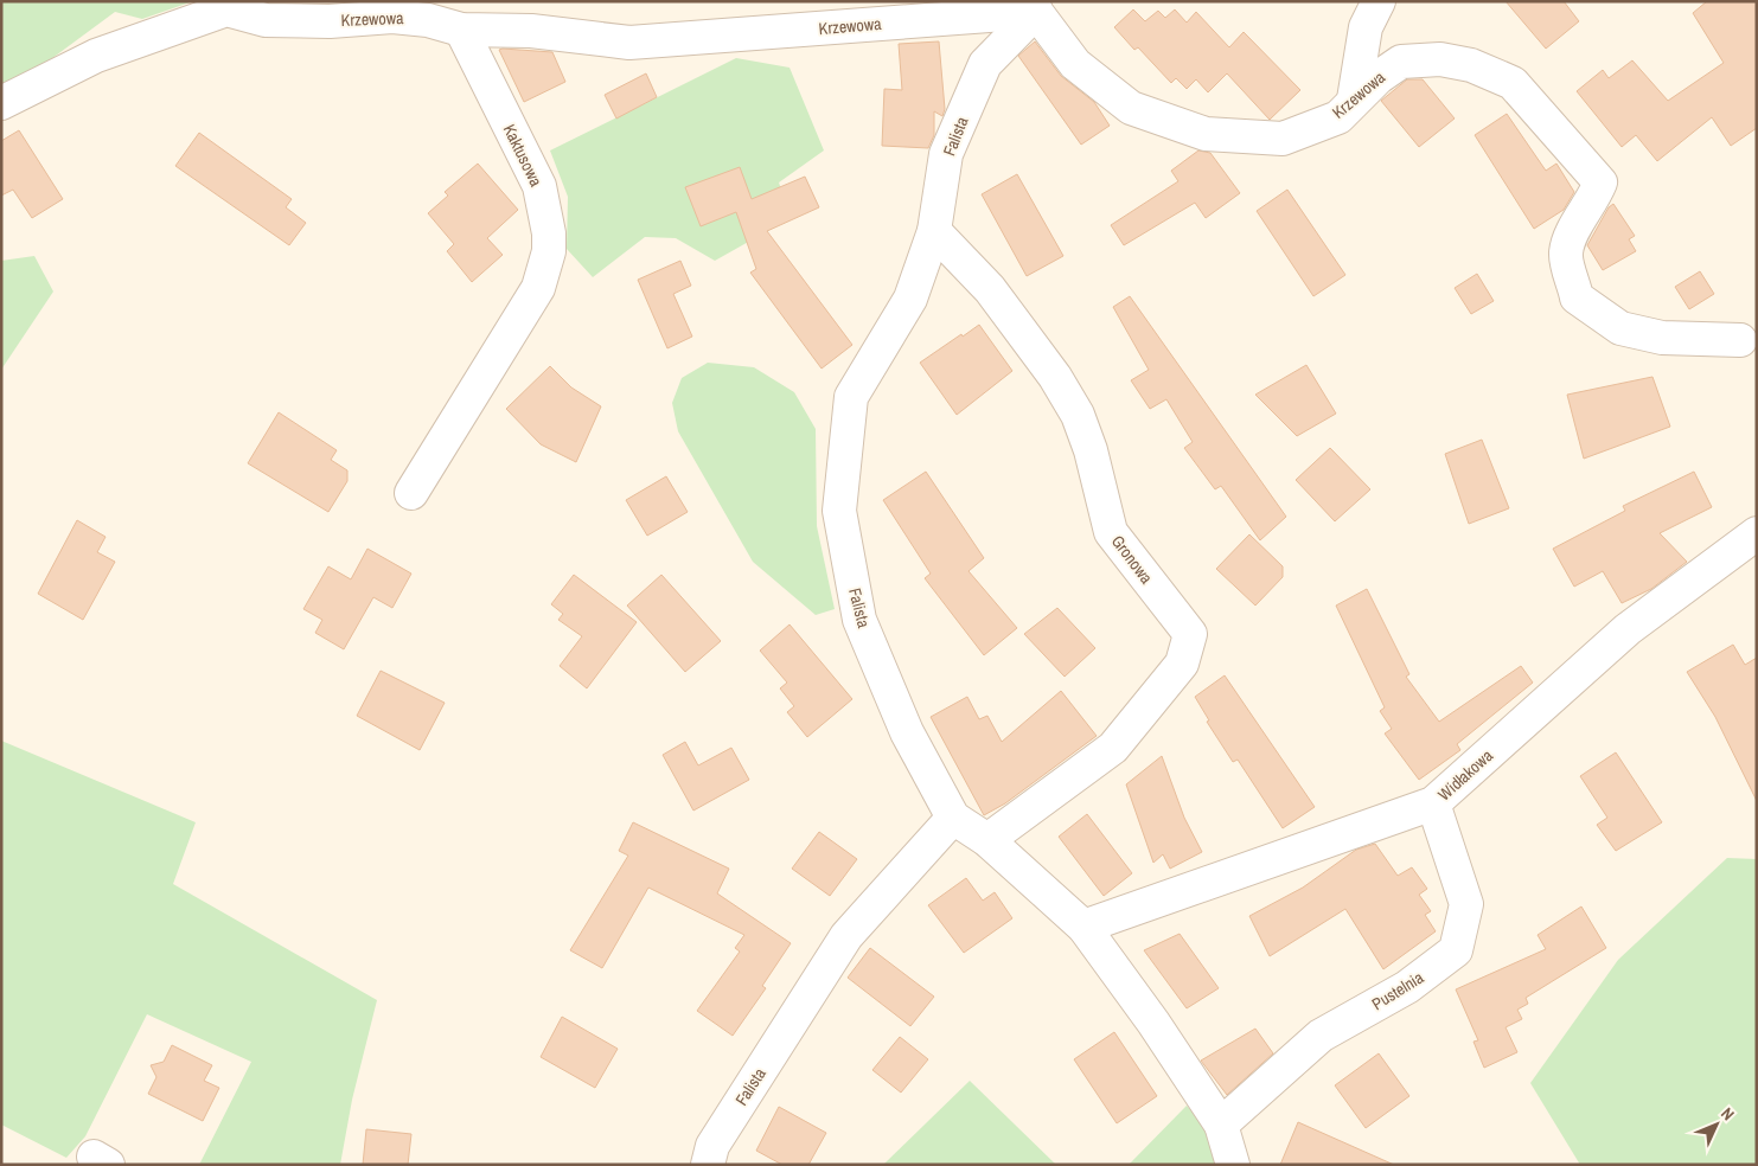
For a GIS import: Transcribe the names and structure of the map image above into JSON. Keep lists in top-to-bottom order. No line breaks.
{"streets":{"street":["Krzewowa","Falista","Kaktusowa","Gronowa","Widłakowa","Pustelnia"]},"crossings":[["Krzewowa","Falista"],["Krzewowa","Kaktusowa"],["Falista","Gronowa"],["Widłakowa","Pustelnia"]],"north":"top right"}
